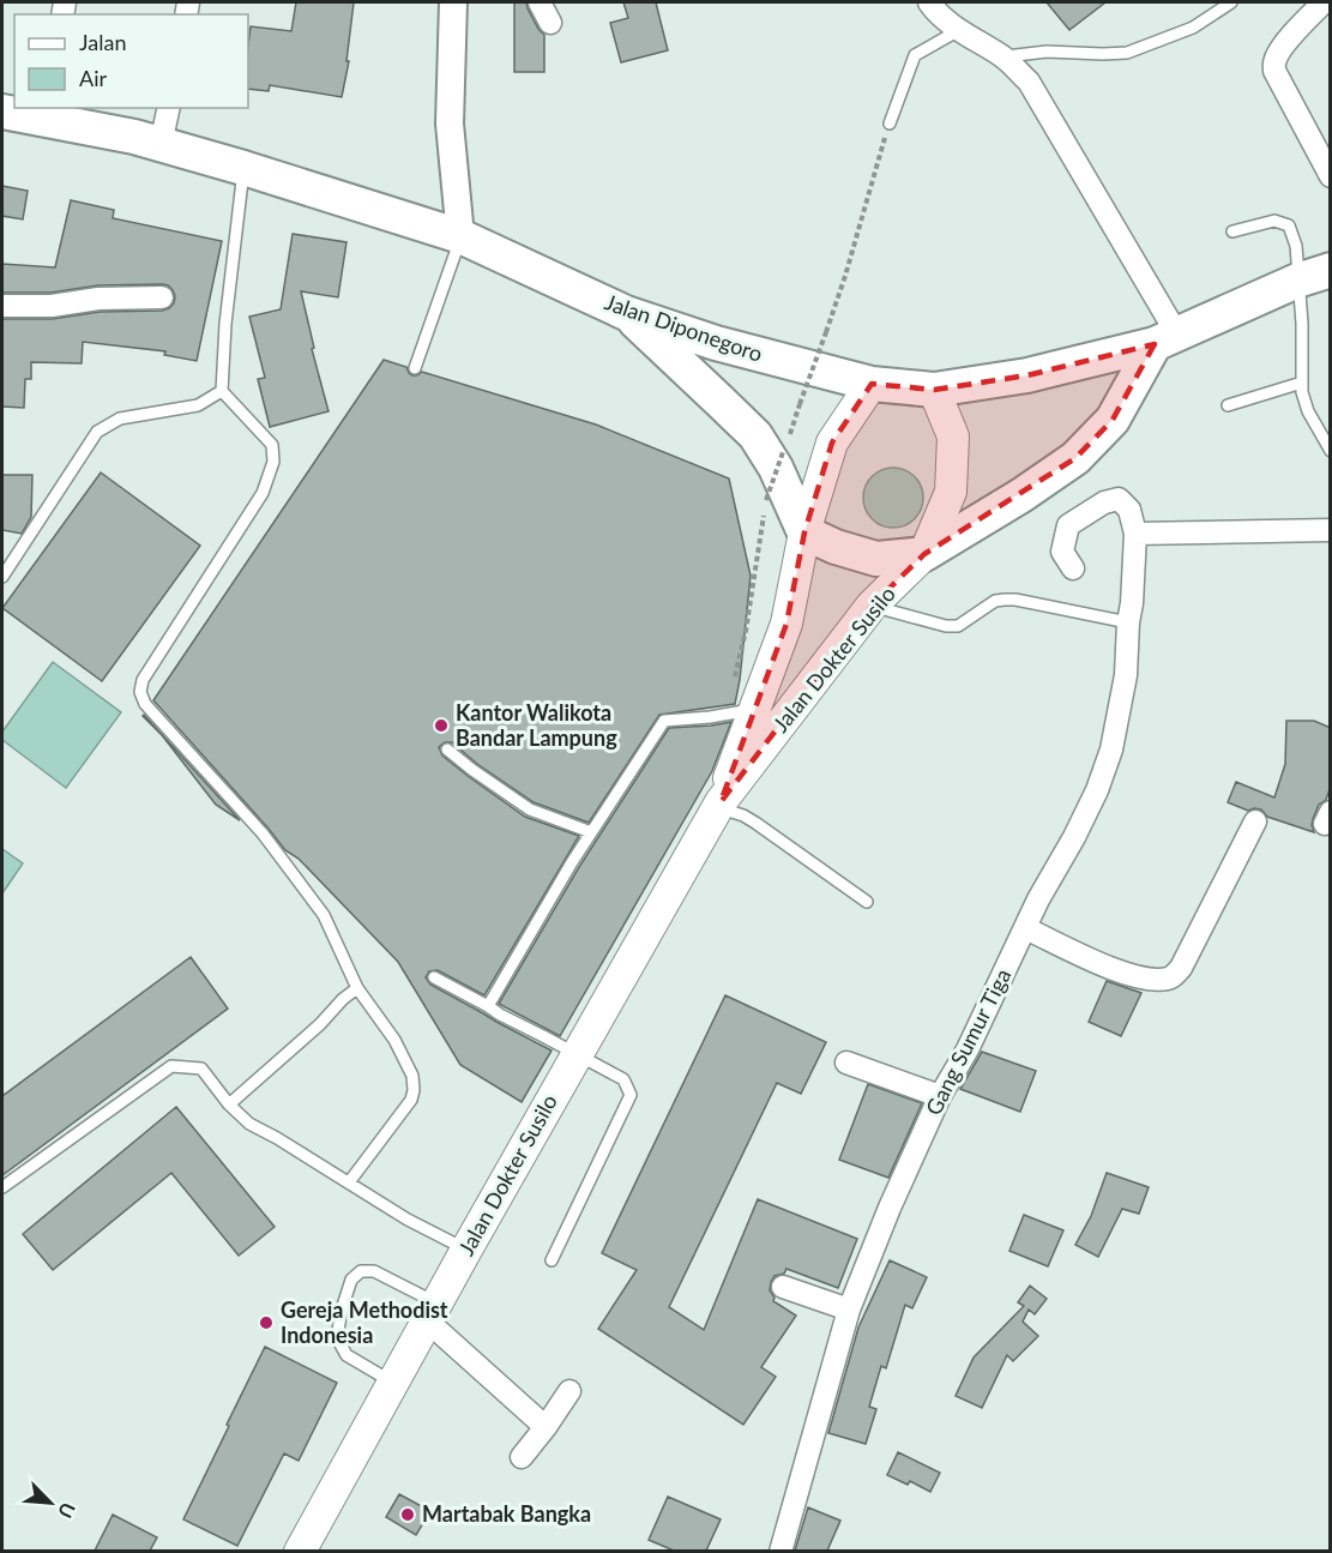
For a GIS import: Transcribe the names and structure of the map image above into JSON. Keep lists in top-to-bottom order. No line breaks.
{"streets":{"main road":["Jalan Diponegoro","Jalan Dokter Susilo"],"street":["Gang Sumur Tiga"]},"crossings":[["Jalan Diponegoro","Jalan Dokter Susilo"]],"places":["Kantor Walikota Bandar Lampung","Gereja Methodist Indonesia","Martabak Bangka"],"legend":["Jalan","Air"],"north":"bottom right"}
